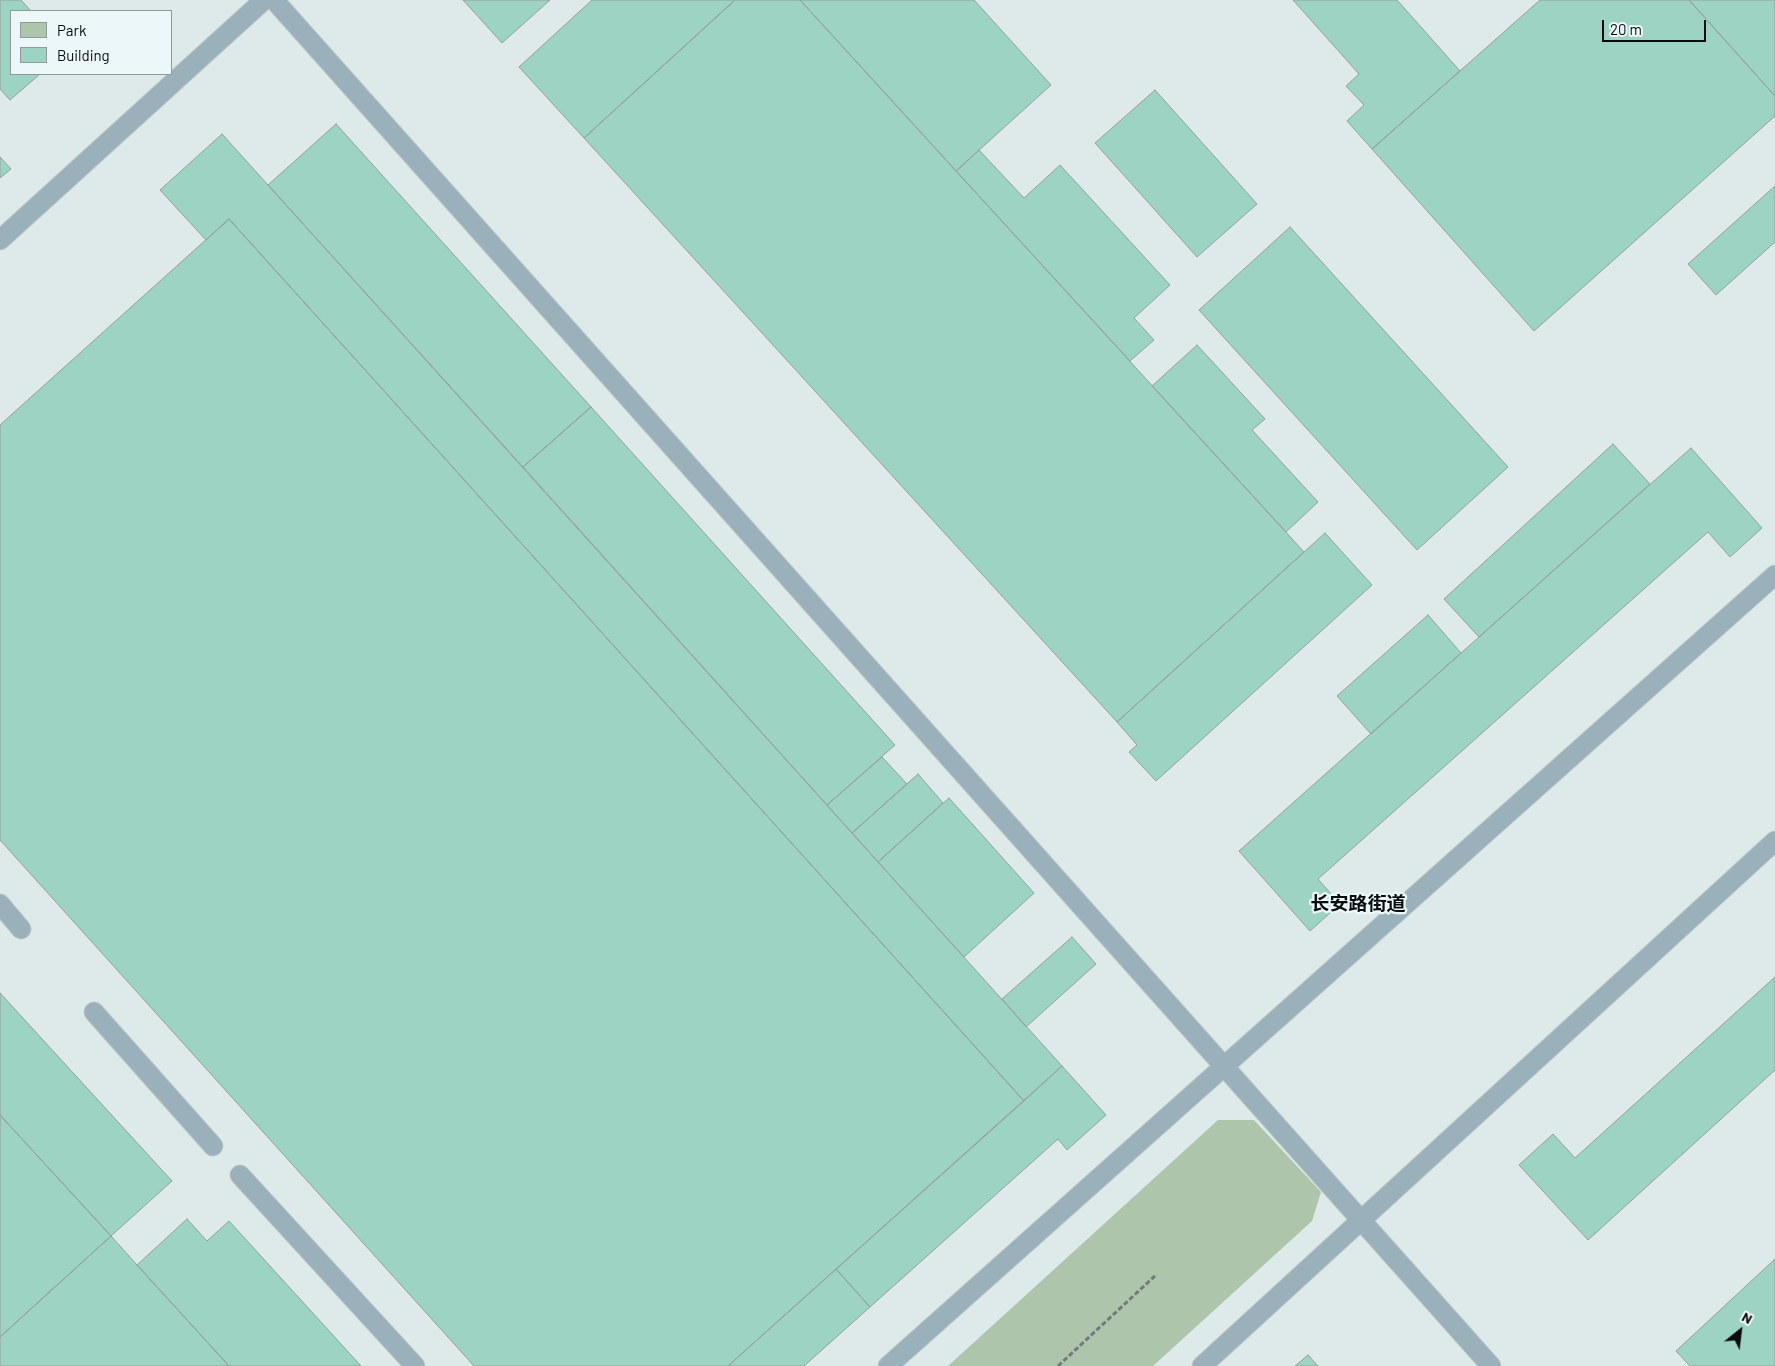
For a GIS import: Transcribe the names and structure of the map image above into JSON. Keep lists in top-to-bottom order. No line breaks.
{"districts":["长安路街道"],"legend":["Park","Building"],"scale_bar":"20 m","north":"top right"}
